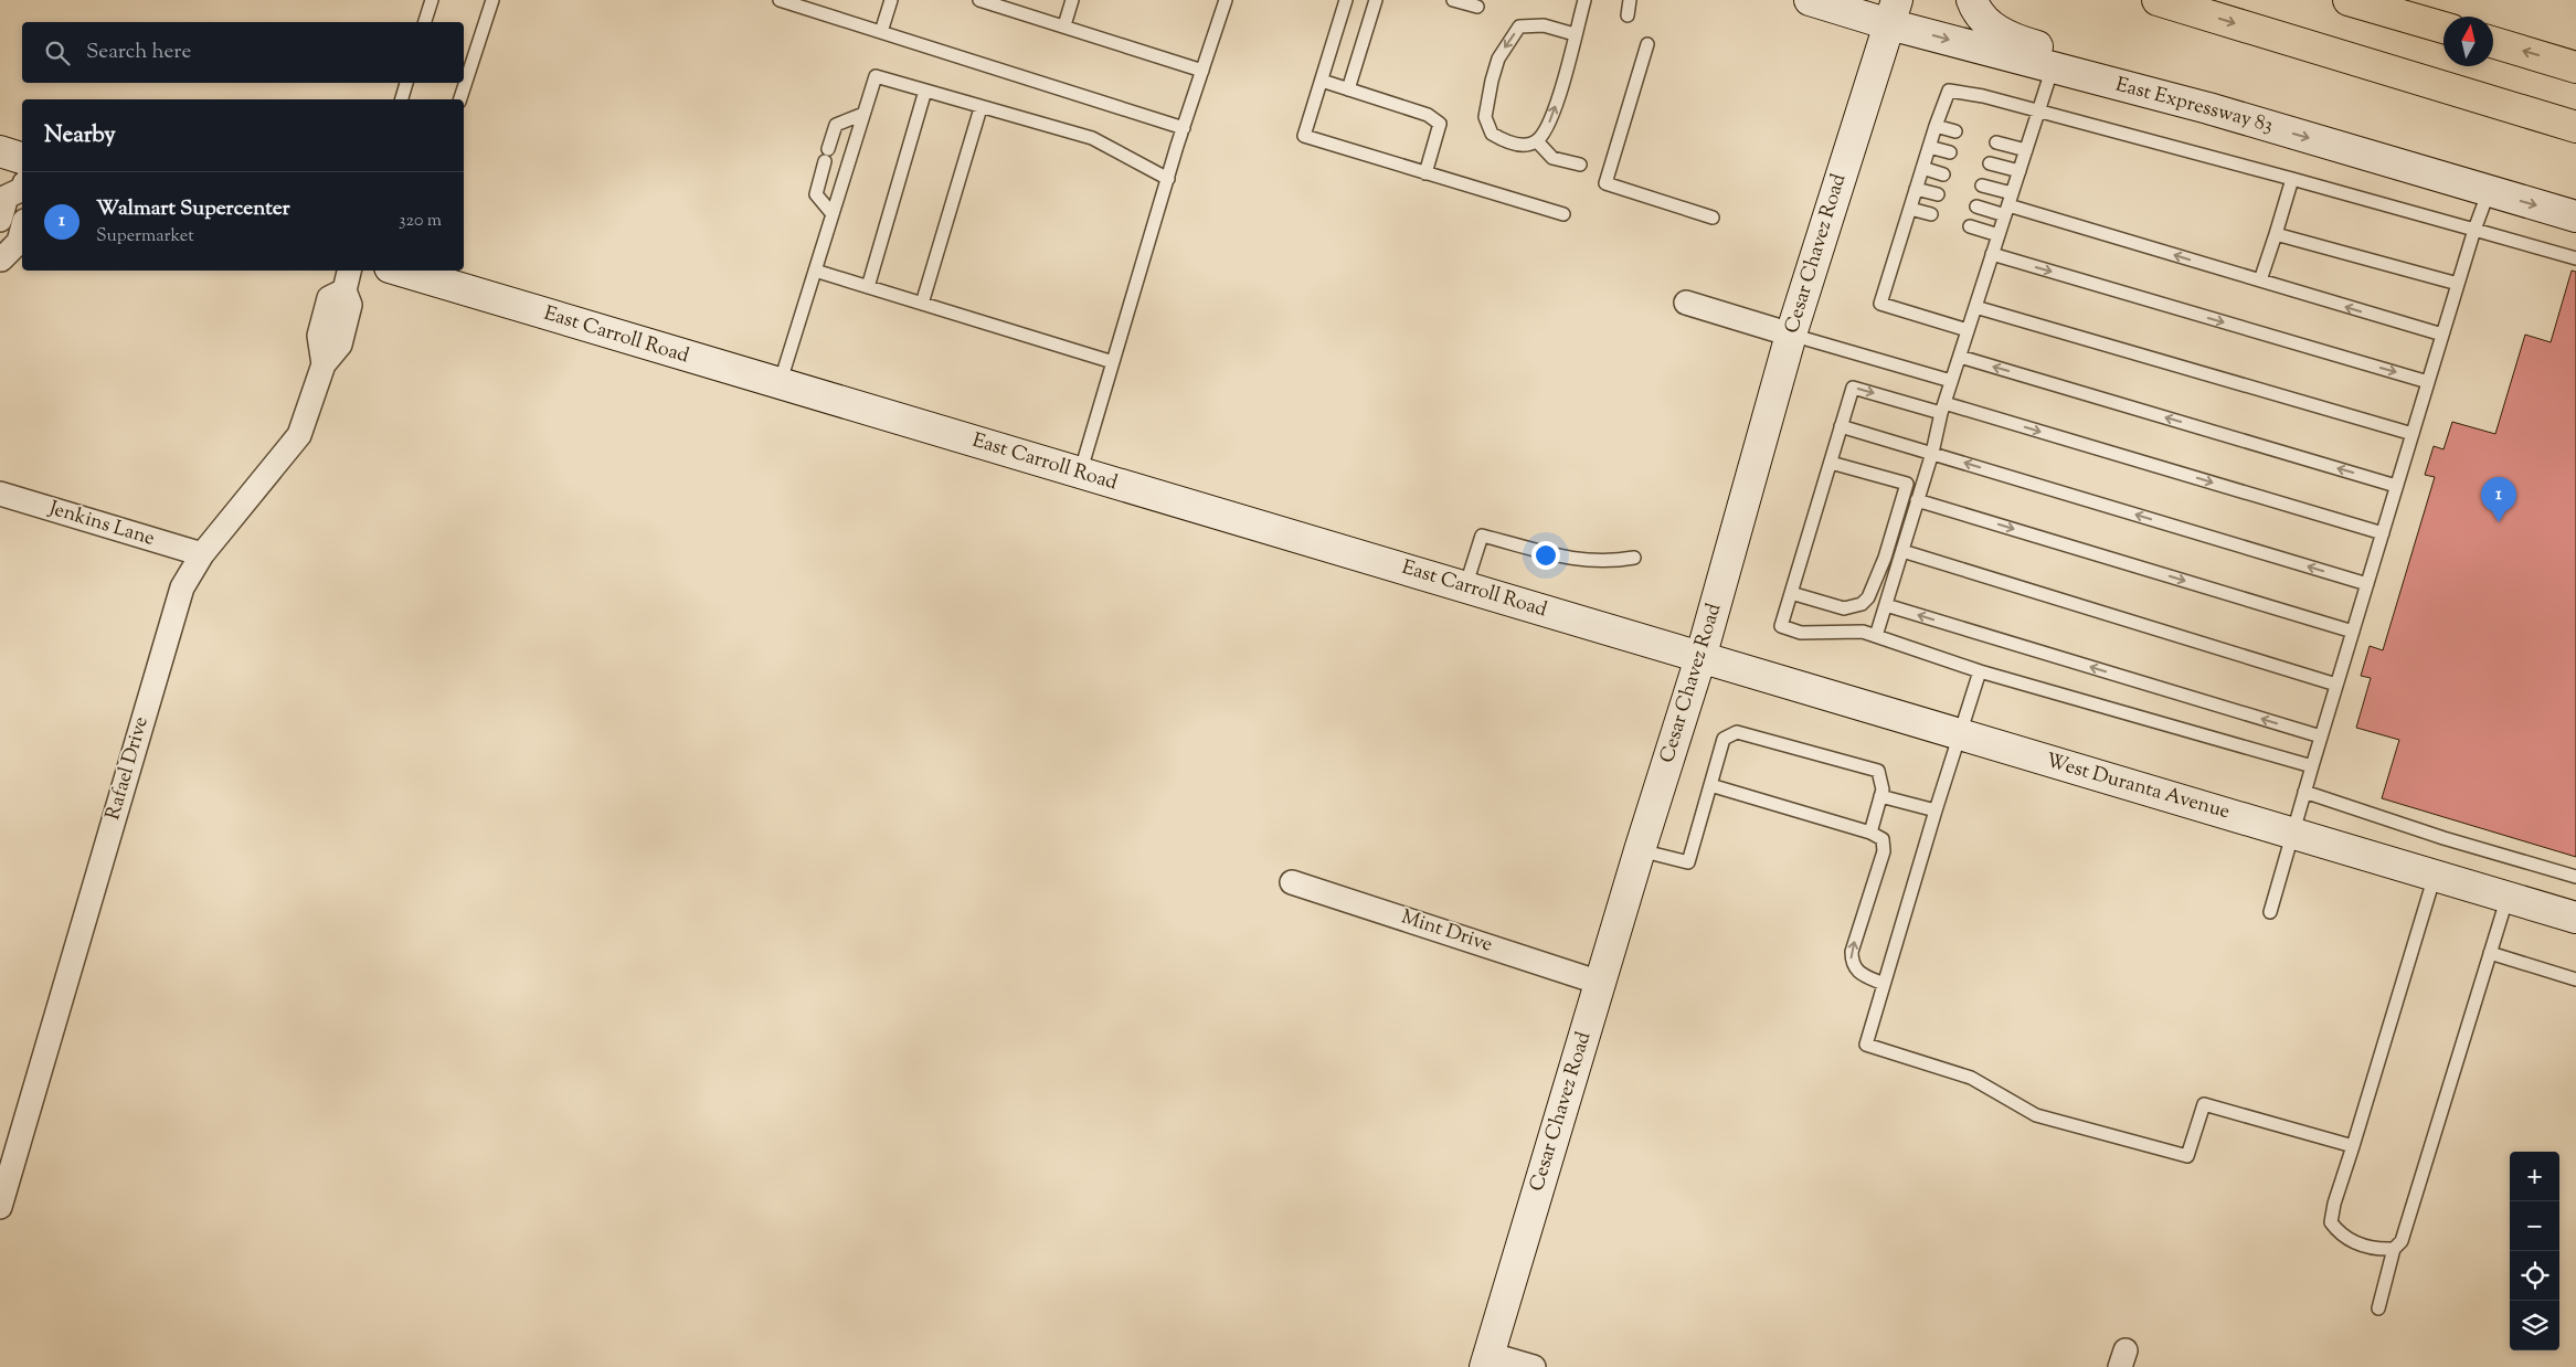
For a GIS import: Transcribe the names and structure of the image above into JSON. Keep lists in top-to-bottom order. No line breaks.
{"streets":{"street":["East Expressway 83","Cesar Chavez Road","East Carroll Road","Jenkins Lane","Rafael Drive","West Duranta Avenue","Mint Drive"]},"crossings":[["East Expressway 83","Cesar Chavez Road"],["Cesar Chavez Road","East Carroll Road"],["Cesar Chavez Road","West Duranta Avenue"],["Cesar Chavez Road","Mint Drive"],["East Carroll Road","West Duranta Avenue"],["Jenkins Lane","Rafael Drive"]],"one_way":["East Expressway 83"],"north":"top","page":{"search":"Search here","heading":"Nearby","list":[{"mark":"1","name":"Walmart Supercenter","note":"Supermarket","value":"320 m"}],"pins":"1","map_buttons":["+","−"]}}
